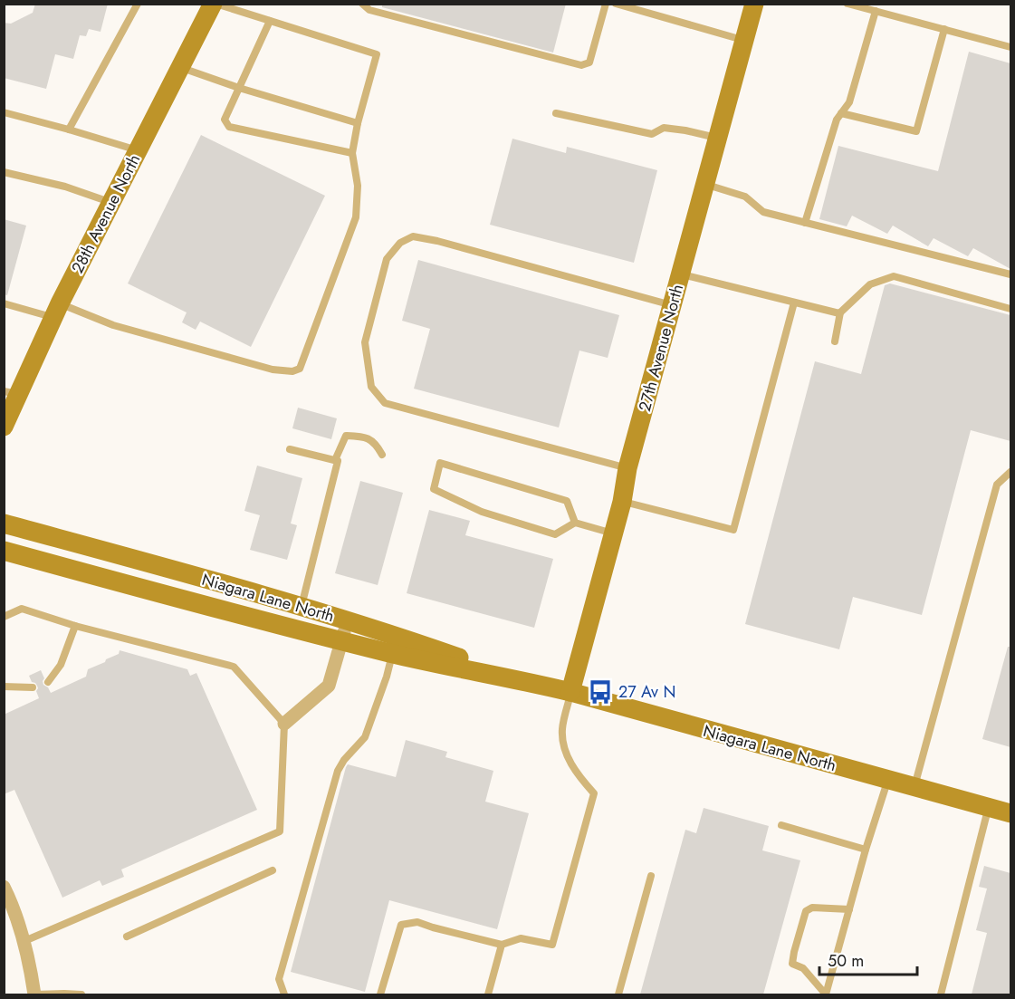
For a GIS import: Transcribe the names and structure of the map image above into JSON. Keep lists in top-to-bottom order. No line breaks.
{"streets":{"street":["28th Avenue North","27th Avenue North","Niagara Lane North"]},"crossings":[["27th Avenue North","Niagara Lane North"]],"places":{"bus stop":["27 Av N"]},"scale_bar":"50 m"}
